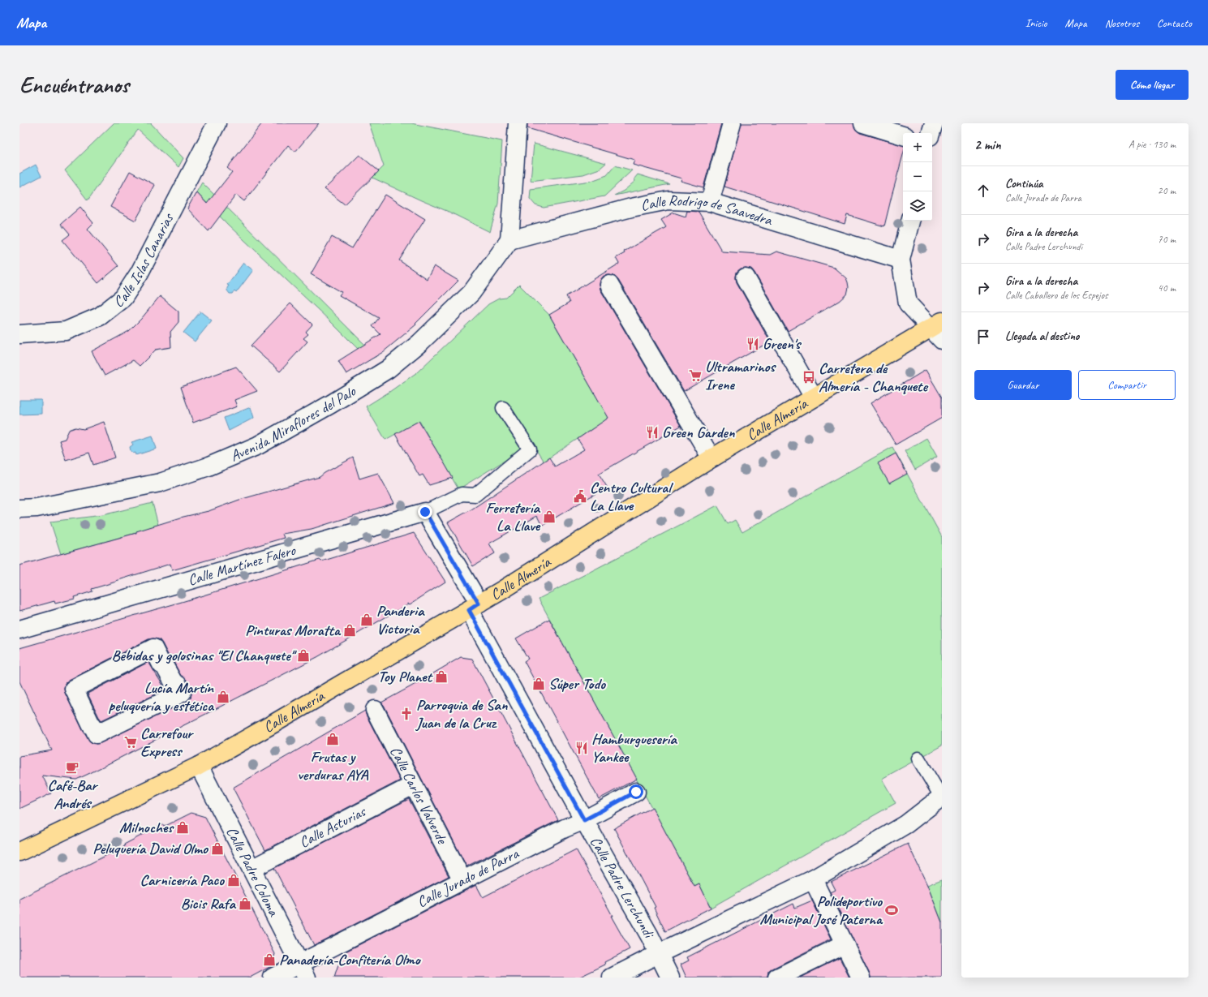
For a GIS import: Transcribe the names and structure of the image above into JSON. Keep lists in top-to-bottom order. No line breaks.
{"streets":{"main road":["Calle Almería"],"street":["Calle Rodrigo de Saavedra","Calle Islas Canarias","Avenida Miraflores del Palo","Calle Martínez Falero","Calle Carlos Valverde","Calle Asturias","Calle Padre Coloma","Calle Jurado de Parra","Calle Padre Lerchundi"]},"crossings":[["Calle Rodrigo de Saavedra","Avenida Miraflores del Palo"],["Calle Almería","Calle Padre Coloma"],["Calle Almería","Calle Padre Lerchundi"],["Calle Martínez Falero","Calle Padre Lerchundi"],["Calle Carlos Valverde","Calle Asturias"],["Calle Carlos Valverde","Calle Jurado de Parra"],["Calle Asturias","Calle Padre Coloma"],["Calle Padre Coloma","Calle Jurado de Parra"],["Calle Jurado de Parra","Calle Padre Lerchundi"]],"places":{"restaurant":["Green's","Green Garden","Hamburguesería Yankee"],"supermarket":["Ultramarinos Irene","Carrefour Express"],"bus stop":["Carretera de Almería - Chanquete"],"public building":["Centro Cultural La Llave"],"shop":["Ferretería La Llave","Panderia Victoria","Pinturas Moratta","Bebidas y golosinas \"El Chanquete\"","Toy Planet","Súper Todo","Lucía Martín peluquería y estética","Frutas y verduras AYA","Milnoches","Peluquería David Olmo","Carnicería Paco","Bicis Rafa","Panadería-Confitería Olmo"],"church":["Parroquia de San Juan de la Cruz"],"cafe":["Café-Bar Andrés"],"sports":["Polideportivo Municipal José Paterna"]},"page":{"header":"Mapa","nav":["Inicio","Mapa","Nosotros","Contacto"],"buttons":["Cómo llegar",["Guardar","Compartir"]],"title":"Encuéntranos","heading":["2 min","A pie · 130 m"],"map_buttons":["+","−"],"list":[["Continúa","Calle Jurado de Parra","20 m"],["Gira a la derecha","Calle Padre Lerchundi","70 m"],["Gira a la derecha","Calle Caballero de los Espejos","40 m"],"Llegada al destino"]}}
